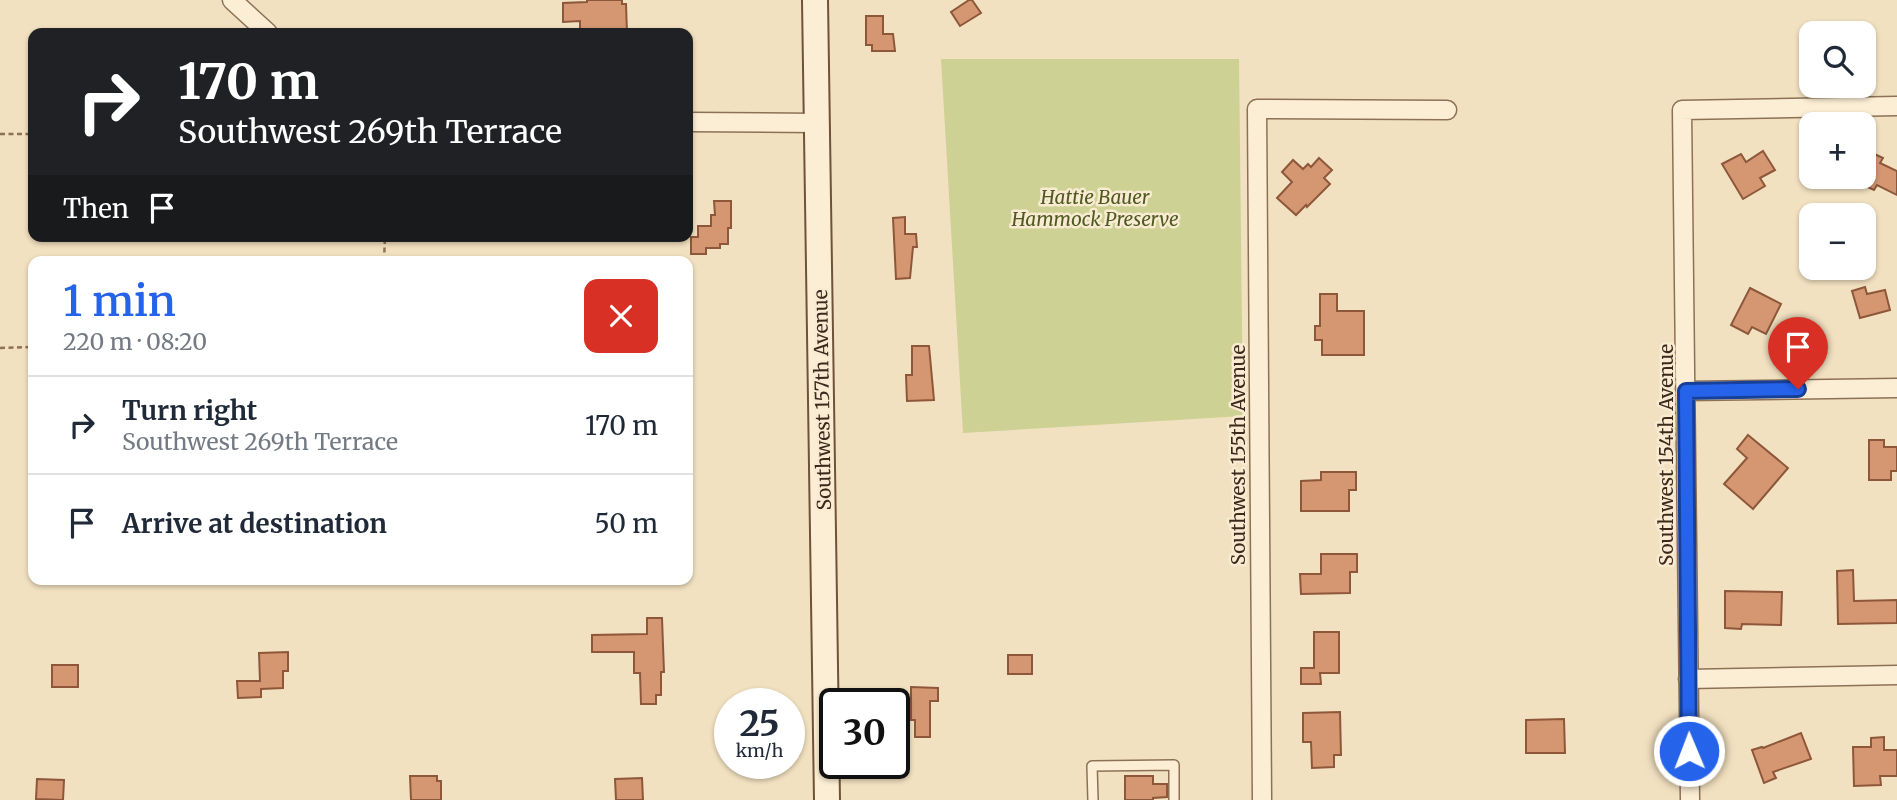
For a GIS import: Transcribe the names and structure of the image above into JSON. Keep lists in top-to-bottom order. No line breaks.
{"streets":{"street":["Southwest 157th Avenue","Southwest 155th Avenue","Southwest 154th Avenue"]},"parks":["Hattie Bauer Hammock Preserve"],"page":{"map_buttons":["+","−"],"turn":["170 m","Southwest 269th Terrace"],"then":"Then","heading":["1 min","220 m · 08:20"],"list":[{"name":"Turn right","note":"Southwest 269th Terrace","value":"170 m"},{"name":"Arrive at destination","value":"50 m"}],"speed":"25 km/h","limit":"30"}}
